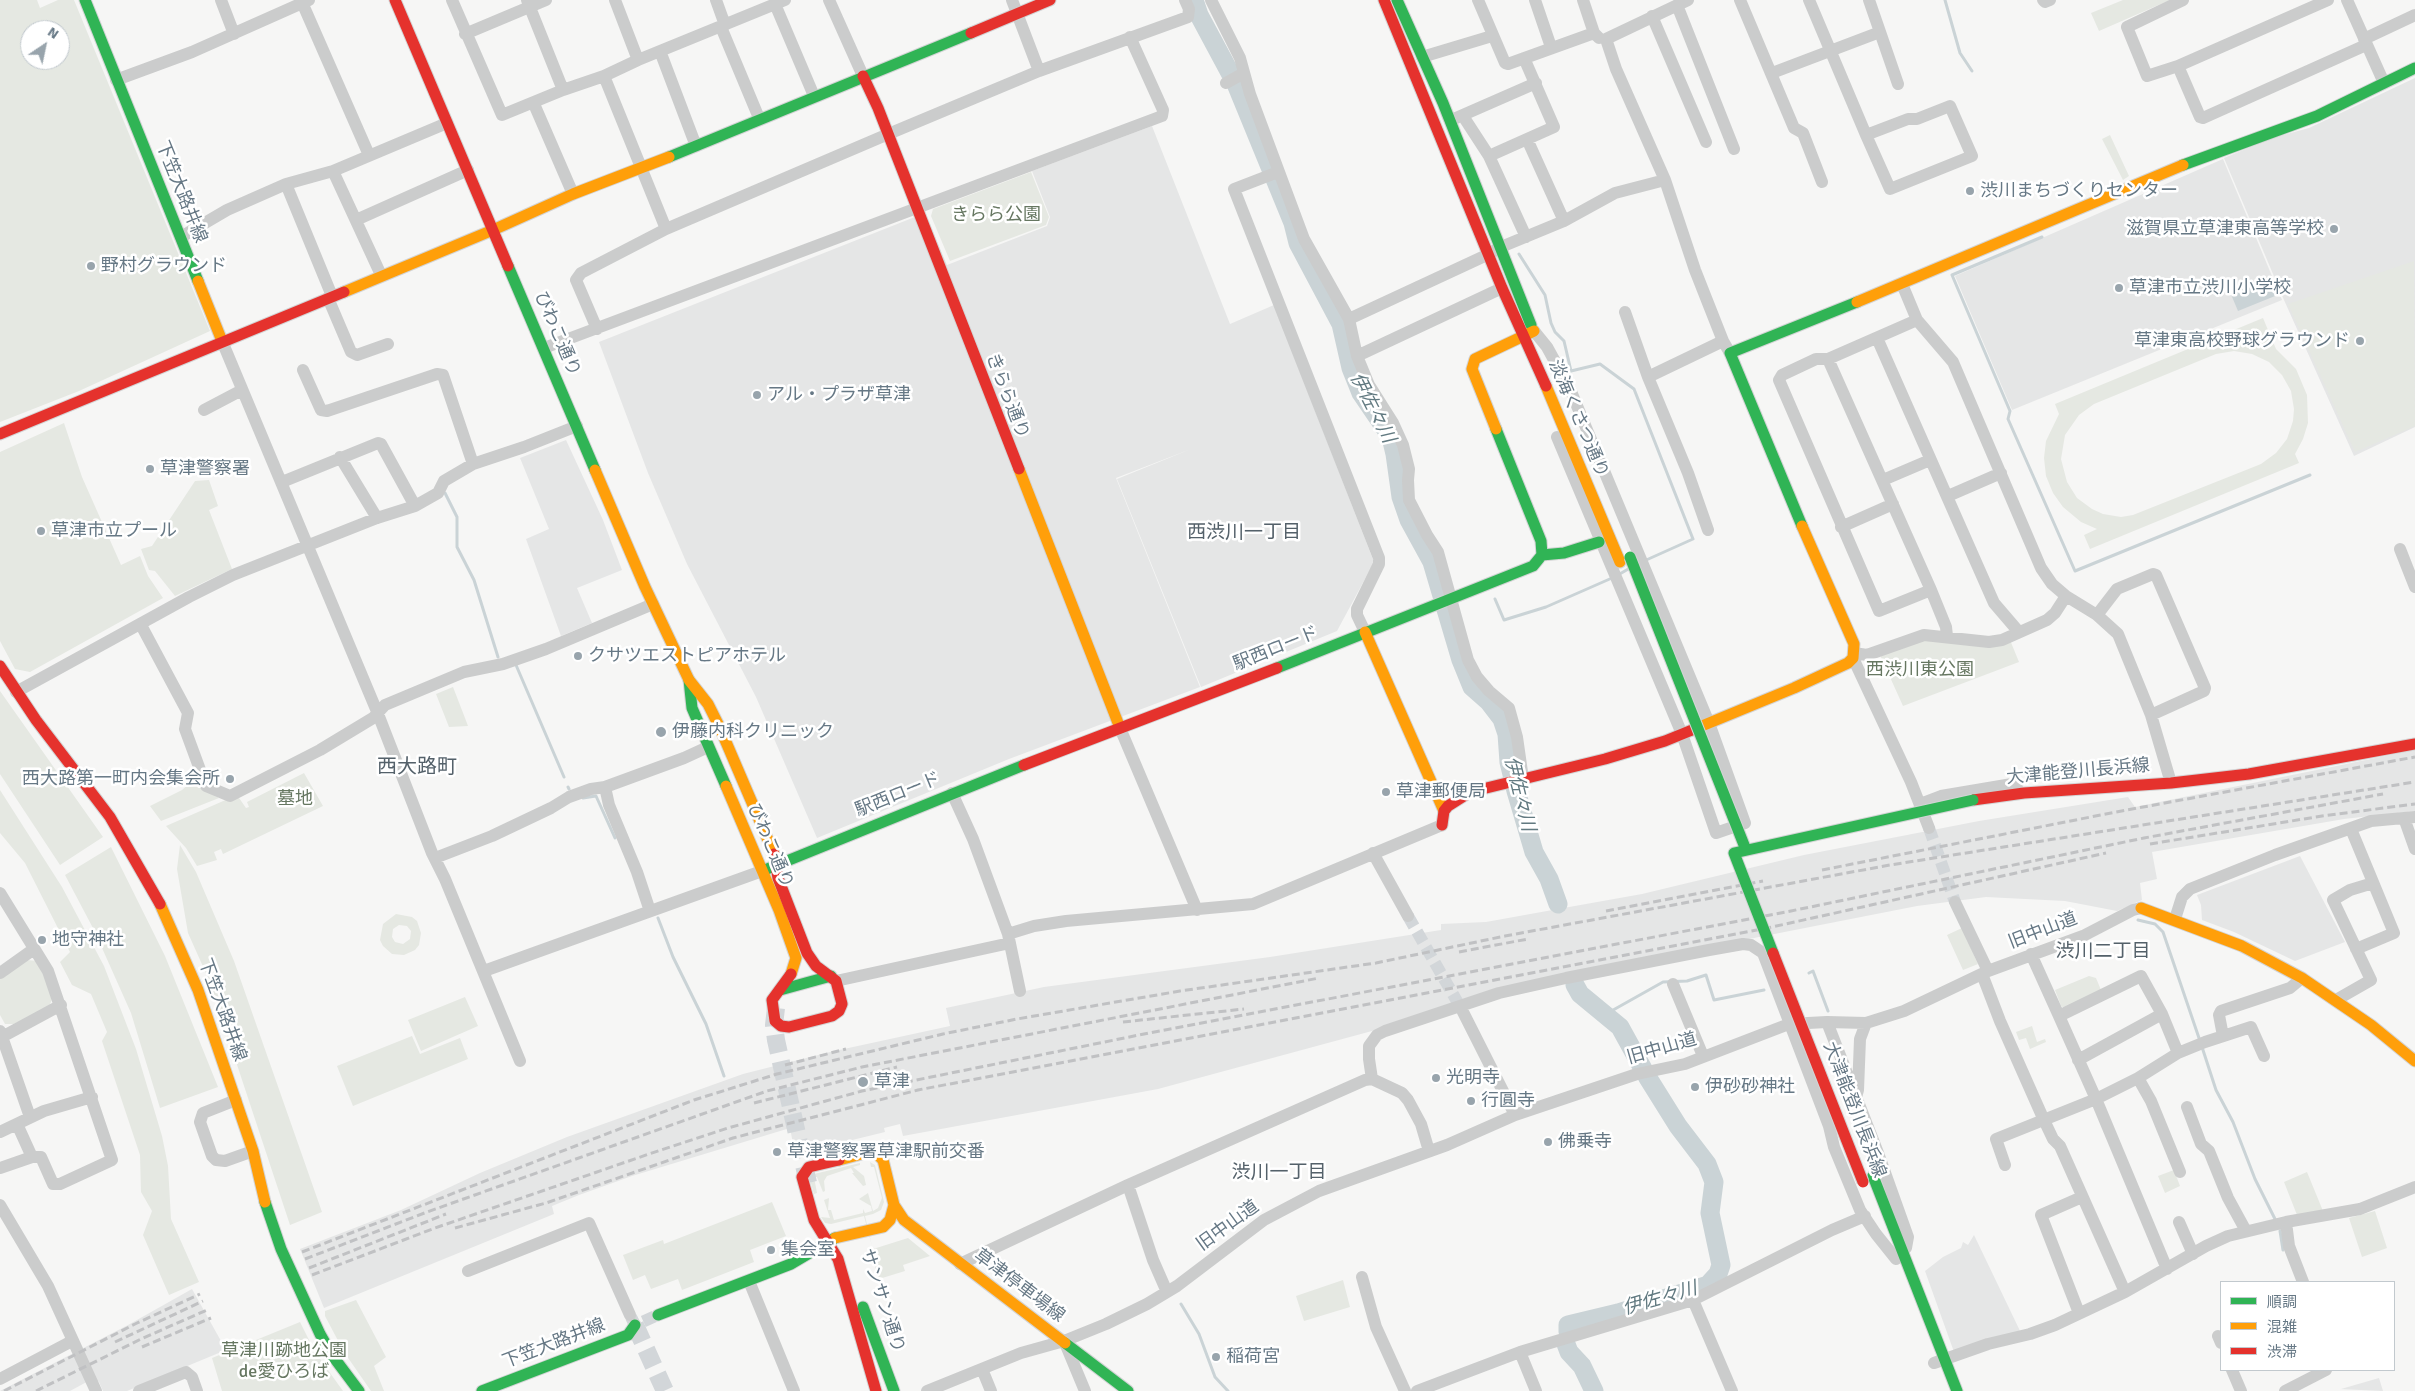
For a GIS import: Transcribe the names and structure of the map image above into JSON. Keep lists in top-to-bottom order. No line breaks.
{"streets":{"street":["下笠大路井線","びわこ通り","きらら通り","淡海くさつ通り","駅西ロード","大津能登川長浜線","旧中山道","草津停車場線","サンサン通り"]},"crossings":[["びわこ通り","駅西ロード"],["きらら通り","駅西ロード"],["淡海くさつ通り","大津能登川長浜線"],["旧中山道","草津停車場線"],["草津停車場線","サンサン通り"]],"districts":["西渋川一丁目","西大路町","渋川二丁目","渋川一丁目"],"water":["伊佐々川"],"parks":["きらら公園","西渋川東公園","墓地","草津川跡地公園 de愛ひろば"],"places":["渋川まちづくりセンター","滋賀県立草津東高等学校","野村グラウンド","草津市立渋川小学校","草津東高校野球グラウンド","アル・プラザ草津","草津警察署","草津市立プール","クサツエストピアホテル","伊藤内科クリニック","西大路第一町内会集会所","草津郵便局","地守神社","光明寺","草津","伊砂砂神社","行圓寺","佛乗寺","草津警察署草津駅前交番","集会室","稲荷宮"],"legend":["順調","混雑","渋滞"],"north":"top right"}
